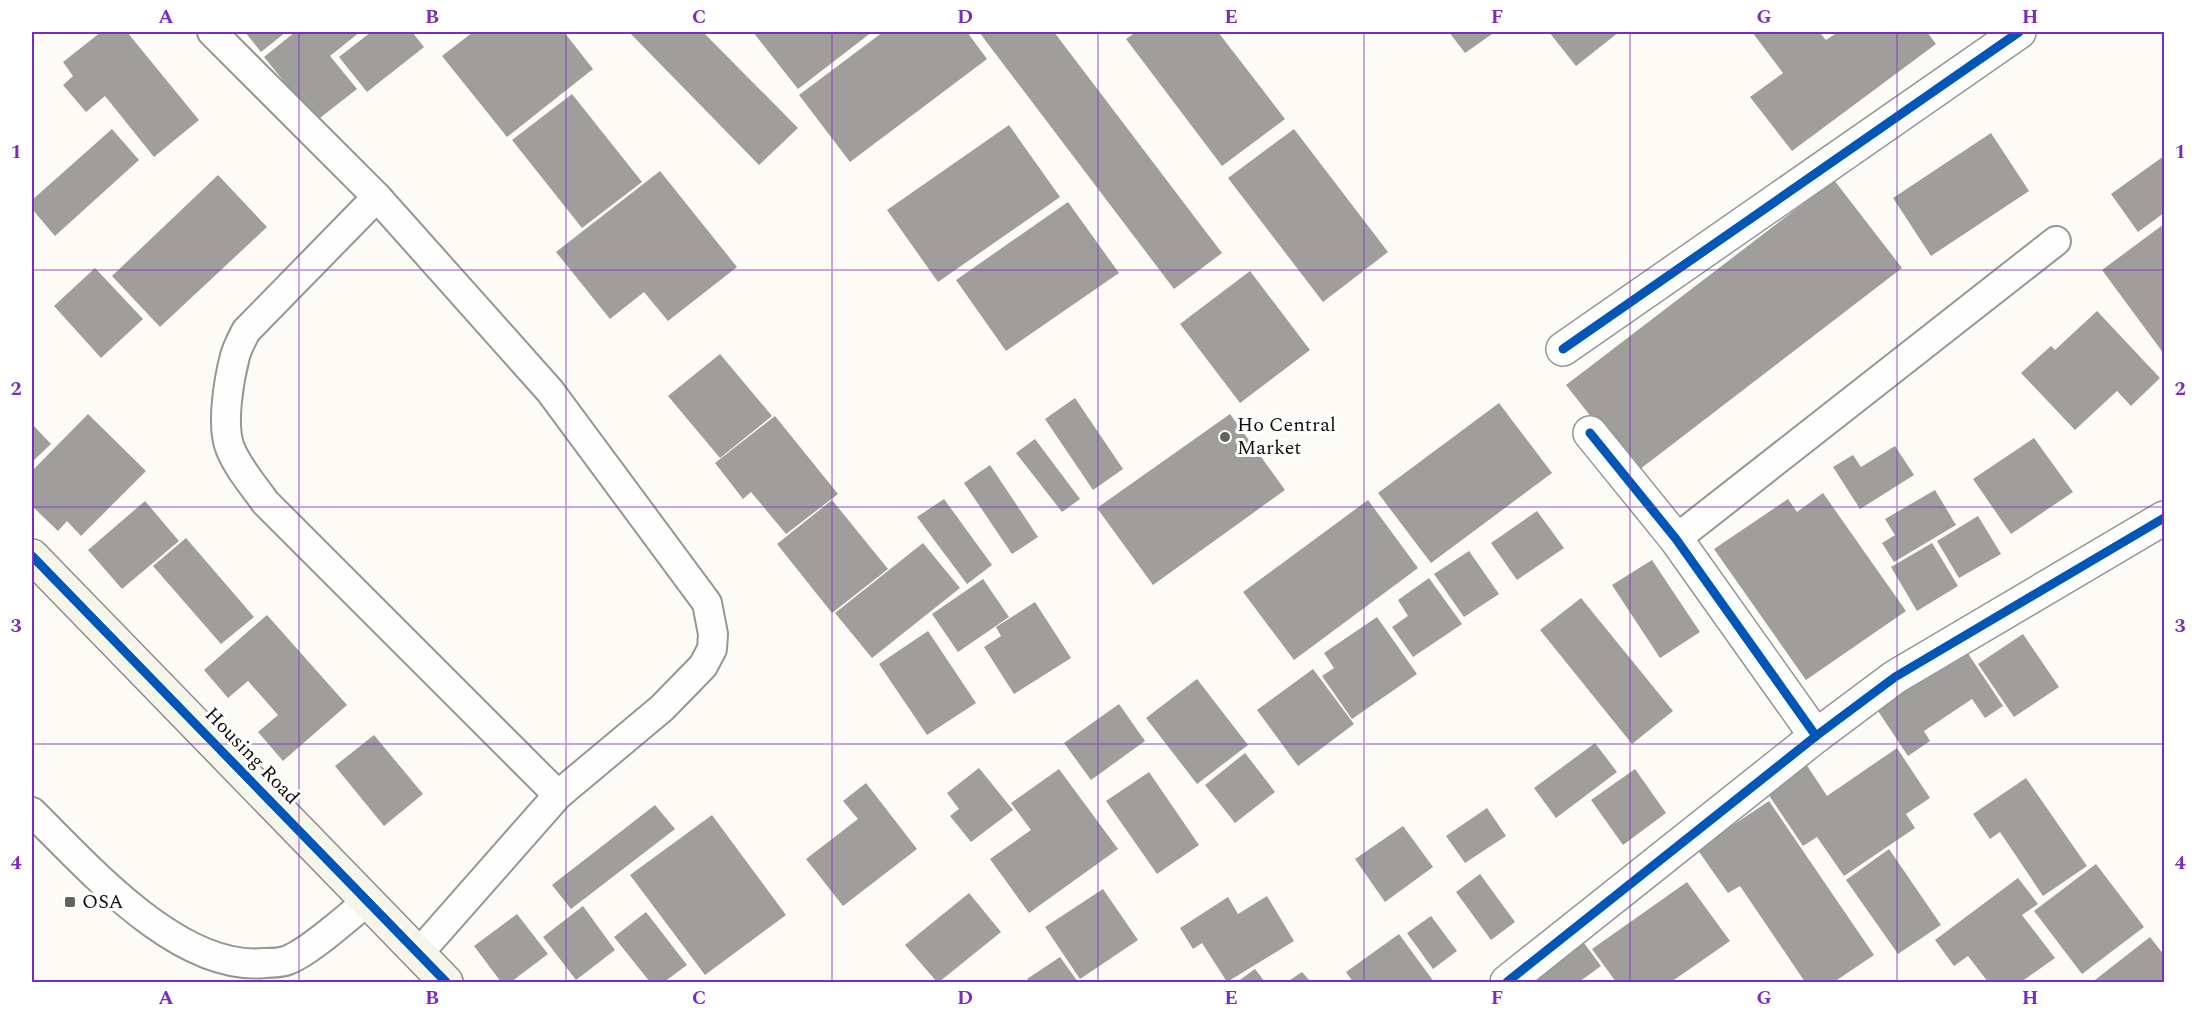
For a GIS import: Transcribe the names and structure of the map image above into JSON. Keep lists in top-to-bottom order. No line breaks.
{"streets":{"street":["Housing Road"]},"places":{"other":["Ho Central Market"],"transit":["OSA"]},"grid":{"columns":["A","B","C","D","E","F","G","H"],"rows":["1","2","3","4"]}}
